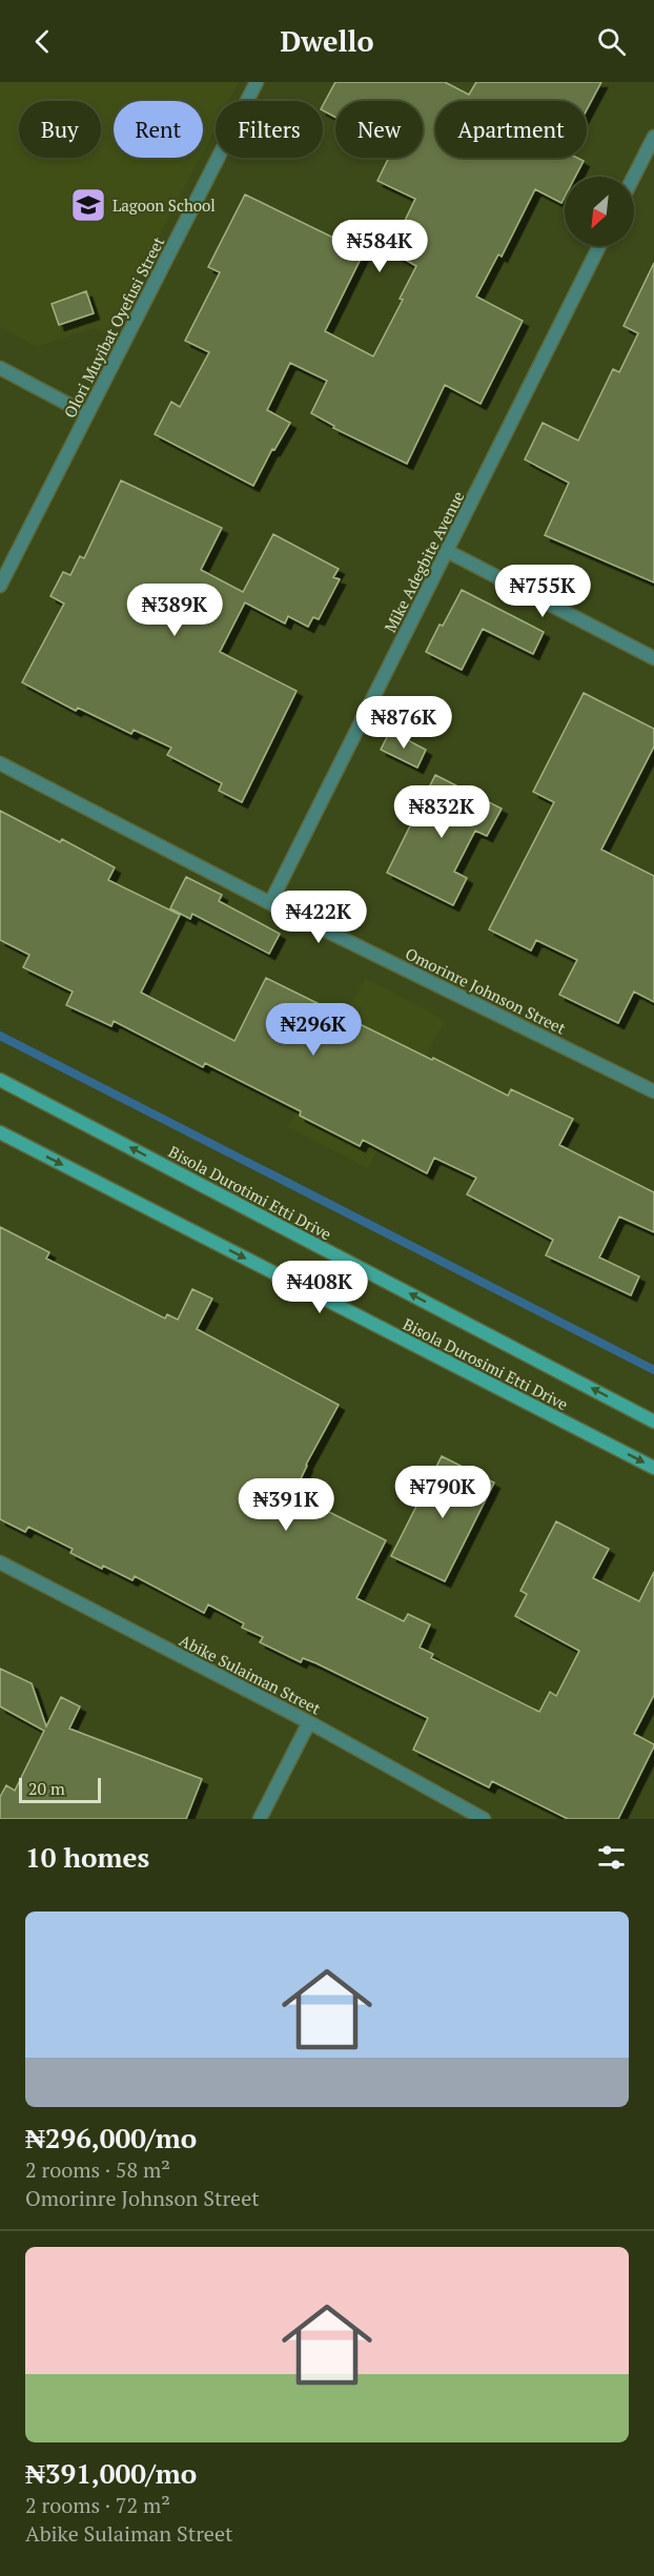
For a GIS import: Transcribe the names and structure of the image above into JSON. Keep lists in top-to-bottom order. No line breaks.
{"streets":{"main road":["Bisola Durotimi Etti Drive","Bisola Durosimi Etti Drive"],"street":["Olori Muyibat Oyefusi Street","Mike Adegbite Avenue","Omorinre Johnson Street","Abike Sulaiman Street"]},"crossings":[["Mike Adegbite Avenue","Omorinre Johnson Street"]],"one_way":["Bisola Durotimi Etti Drive","Bisola Durosimi Etti Drive"],"places":{"school or university":["Lagoon School"]},"scale_bar":"20 m","north":"bottom left","page":{"header":"Dwello","chip":["Buy","Rent","Filters","New","Apartment"],"price":["₦584K","₦755K","₦389K","₦876K","₦832K","₦422K","₦296K","₦408K","₦790K","₦391K"],"scale":"20 m","heading":"10 homes","list":[{"name":"₦296,000/mo","note":"2 rooms · 58 m² · Omorinre Johnson Street"},{"name":"₦391,000/mo","note":"2 rooms · 72 m² · Abike Sulaiman Street"}]}}
